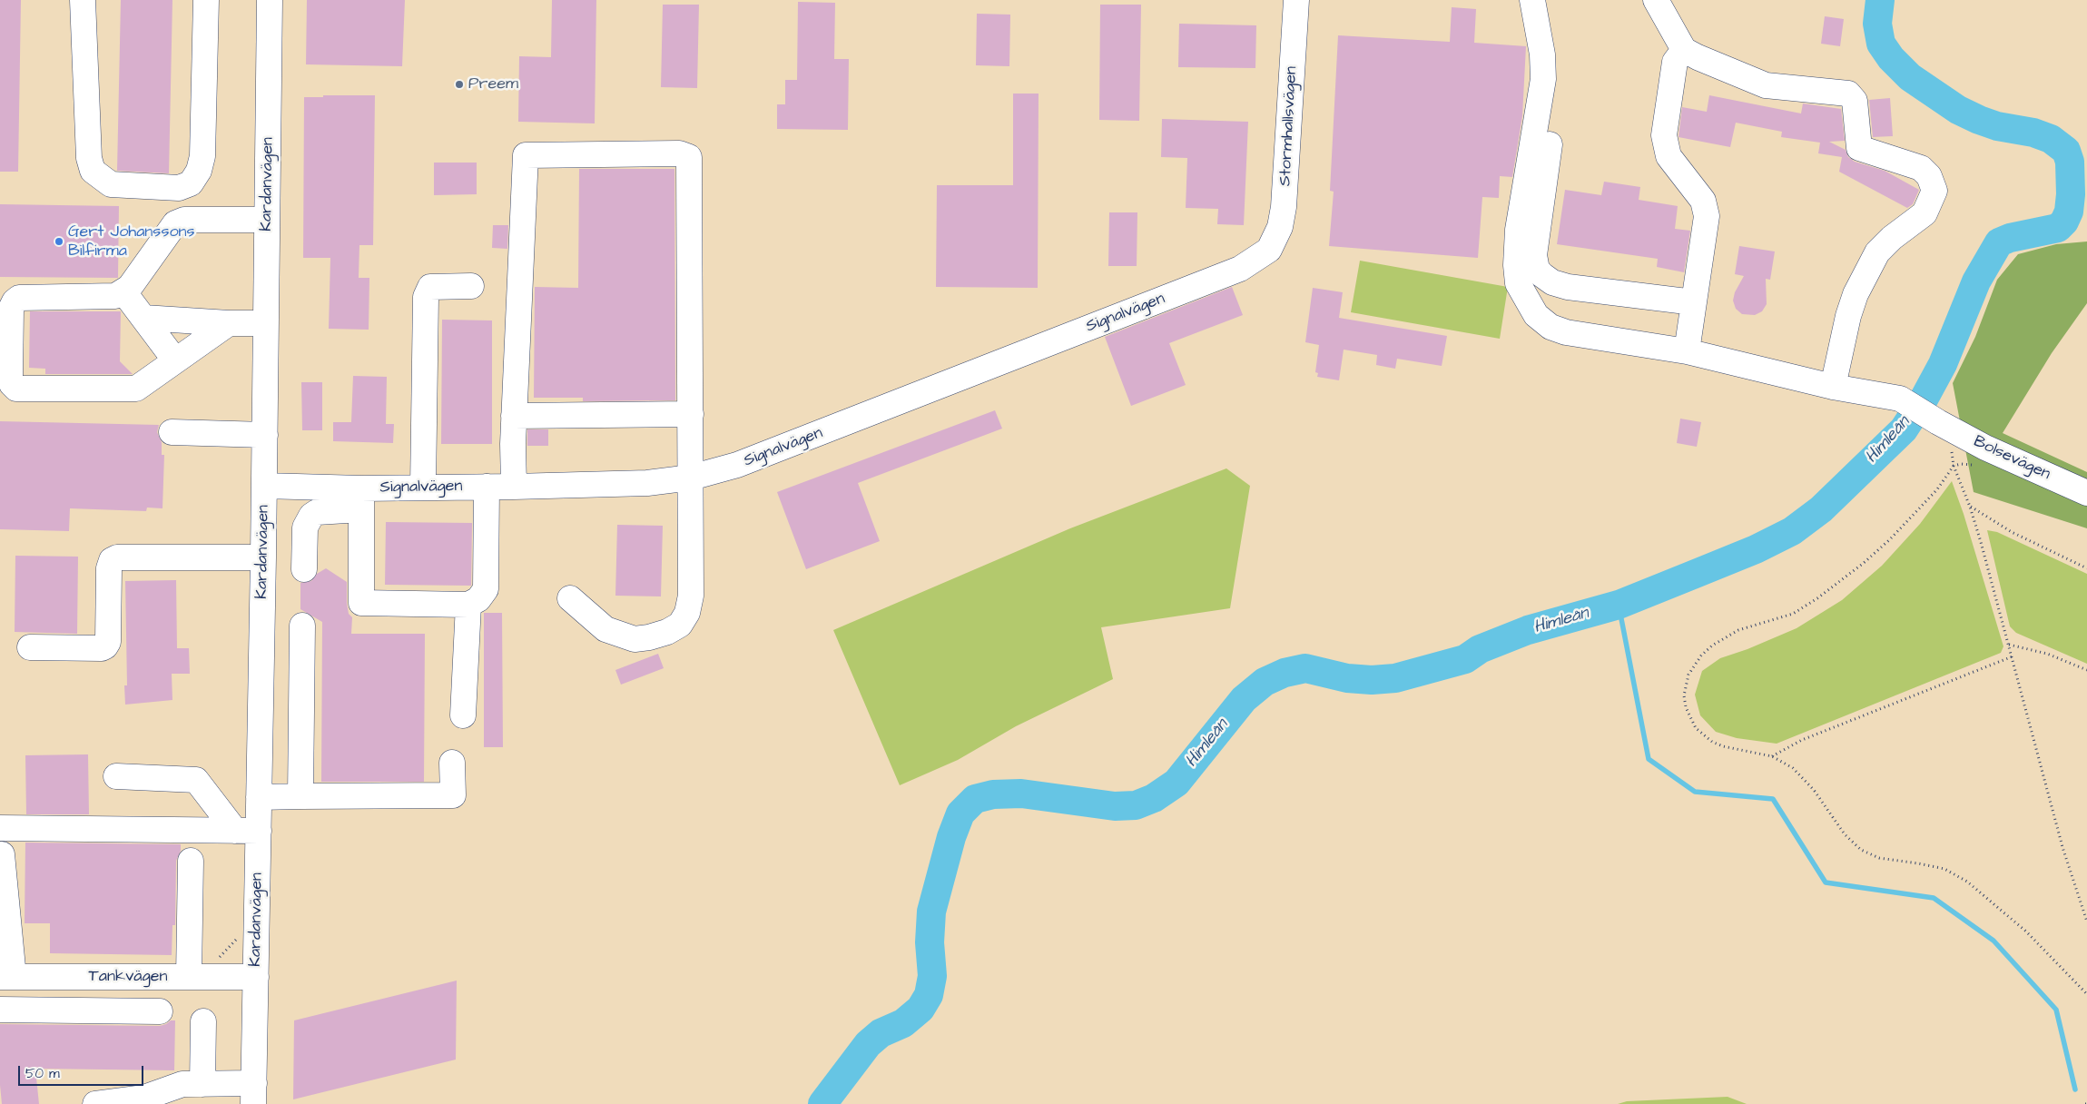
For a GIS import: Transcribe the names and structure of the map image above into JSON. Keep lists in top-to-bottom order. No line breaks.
{"streets":{"street":["Stormhallsvägen","Kardanvägen","Signalvägen","Bolsevägen","Tankvägen"]},"crossings":[["Stormhallsvägen","Signalvägen"],["Kardanvägen","Signalvägen"],["Kardanvägen","Tankvägen"]],"water":["Himleån"],"places":["Preem","Gert Johanssons Bilfirma"],"scale_bar":"50 m"}
